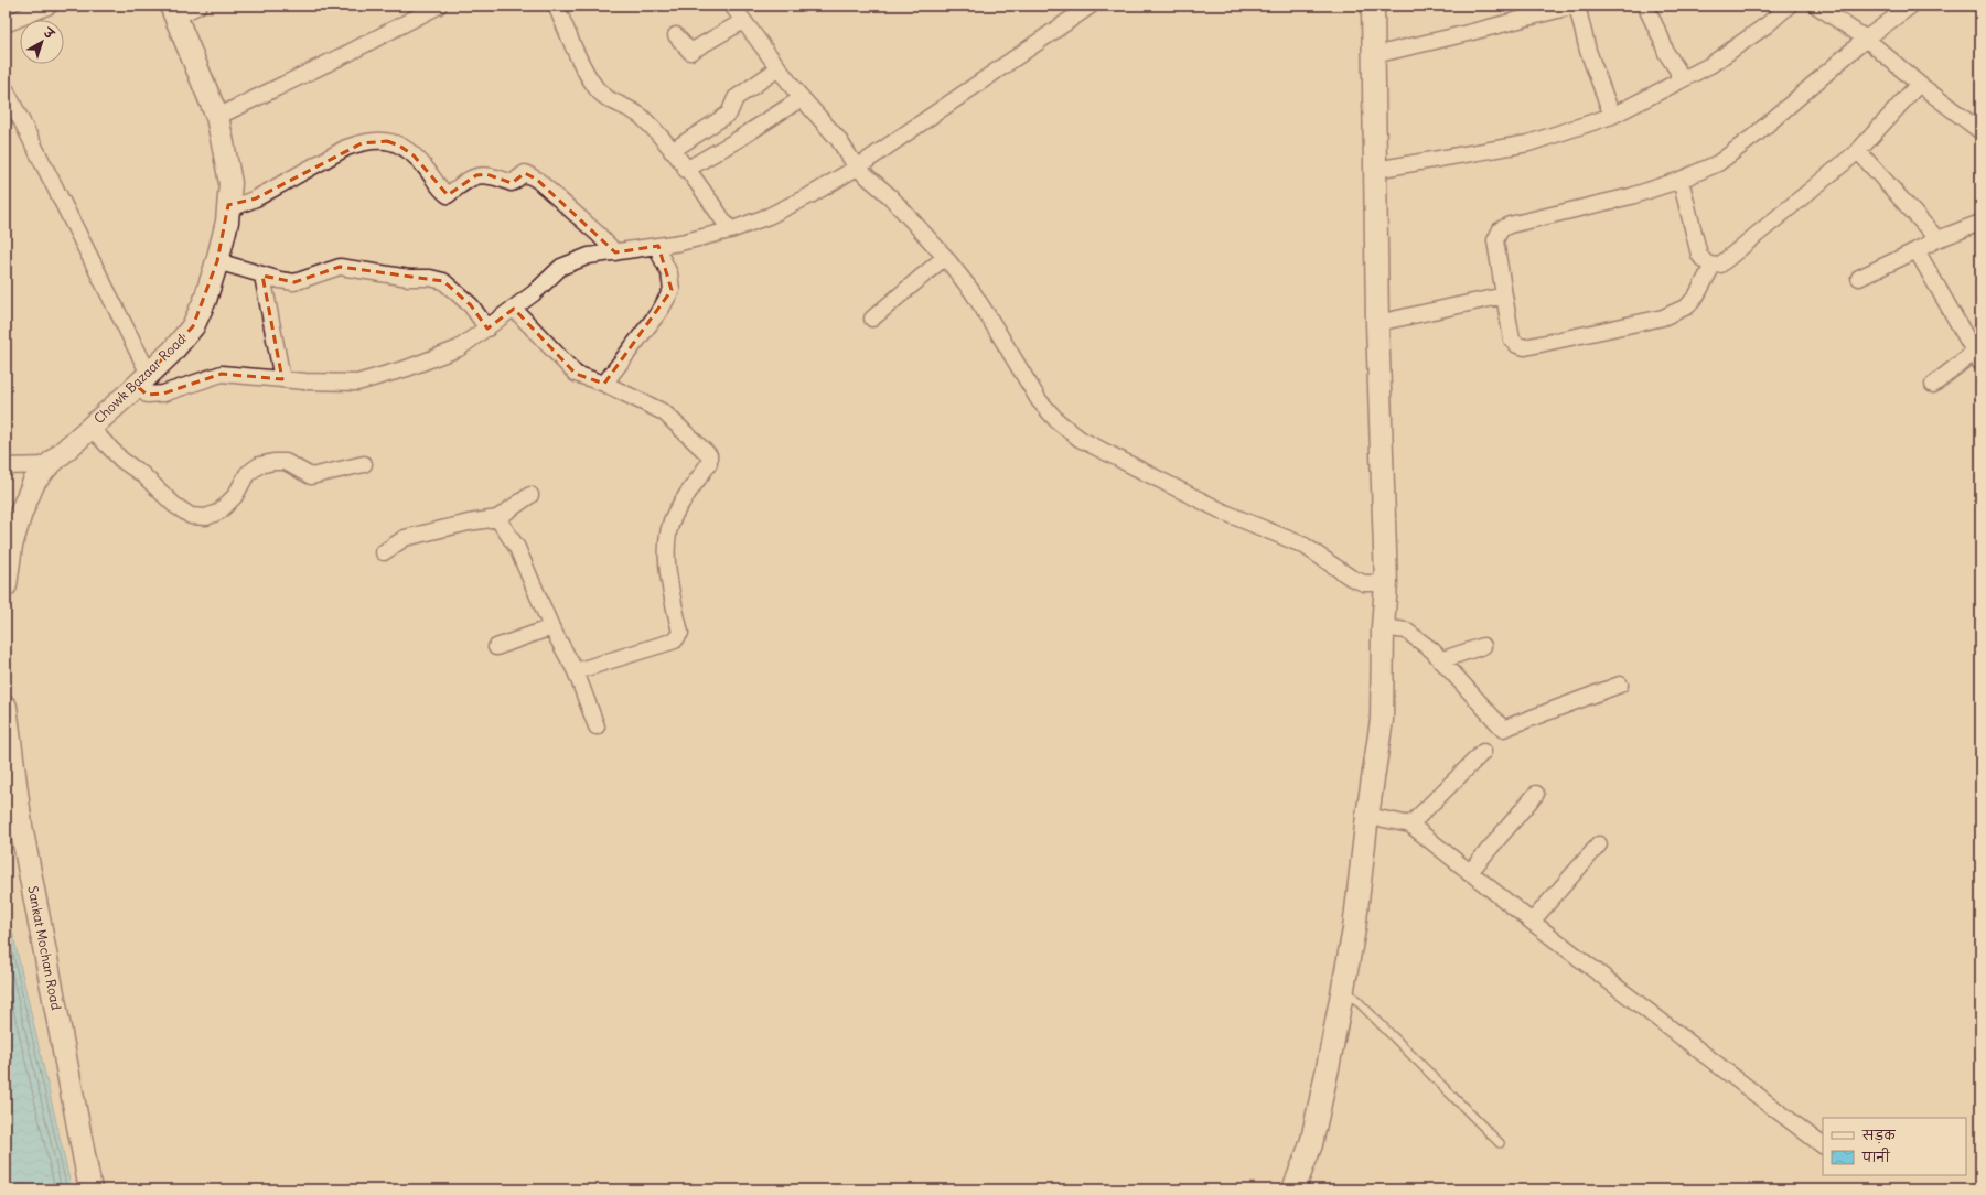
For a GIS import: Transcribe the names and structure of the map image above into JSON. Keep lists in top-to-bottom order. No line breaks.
{"streets":{"main road":["Chowk Bazaar Road","Sankat Mochan Road"]},"legend":["सड़क","पानी"],"north":"top right"}
